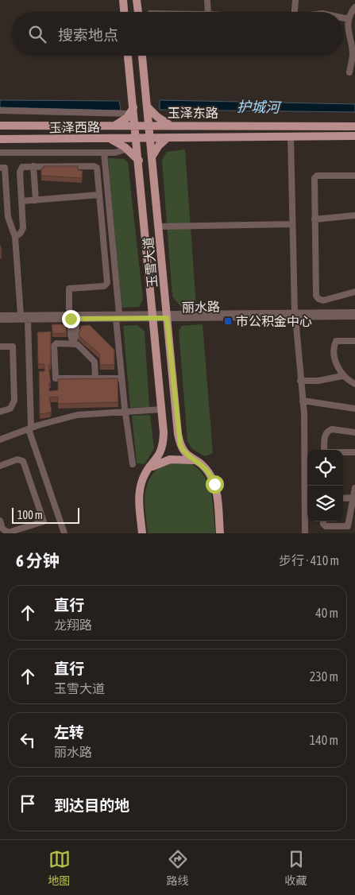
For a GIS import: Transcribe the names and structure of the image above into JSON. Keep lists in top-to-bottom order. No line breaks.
{"streets":{"main road":["玉泽东路","玉泽西路","玉雪大道"],"street":["丽水路"]},"crossings":[["玉泽东路","玉泽西路"],["玉泽东路","玉雪大道"],["玉泽西路","玉雪大道"],["玉雪大道","丽水路"]],"water":["护城河"],"places":{"transit":["市公积金中心"]},"scale_bar":"100 m","page":{"search":"搜索地点","scale":"100 m","heading":["6 分钟","步行 · 410 m"],"list":[["直行","龙翔路","40 m"],["直行","玉雪大道","230 m"],["左转","丽水路","140 m"],"到达目的地"],"nav":["地图","路线","收藏"]}}
